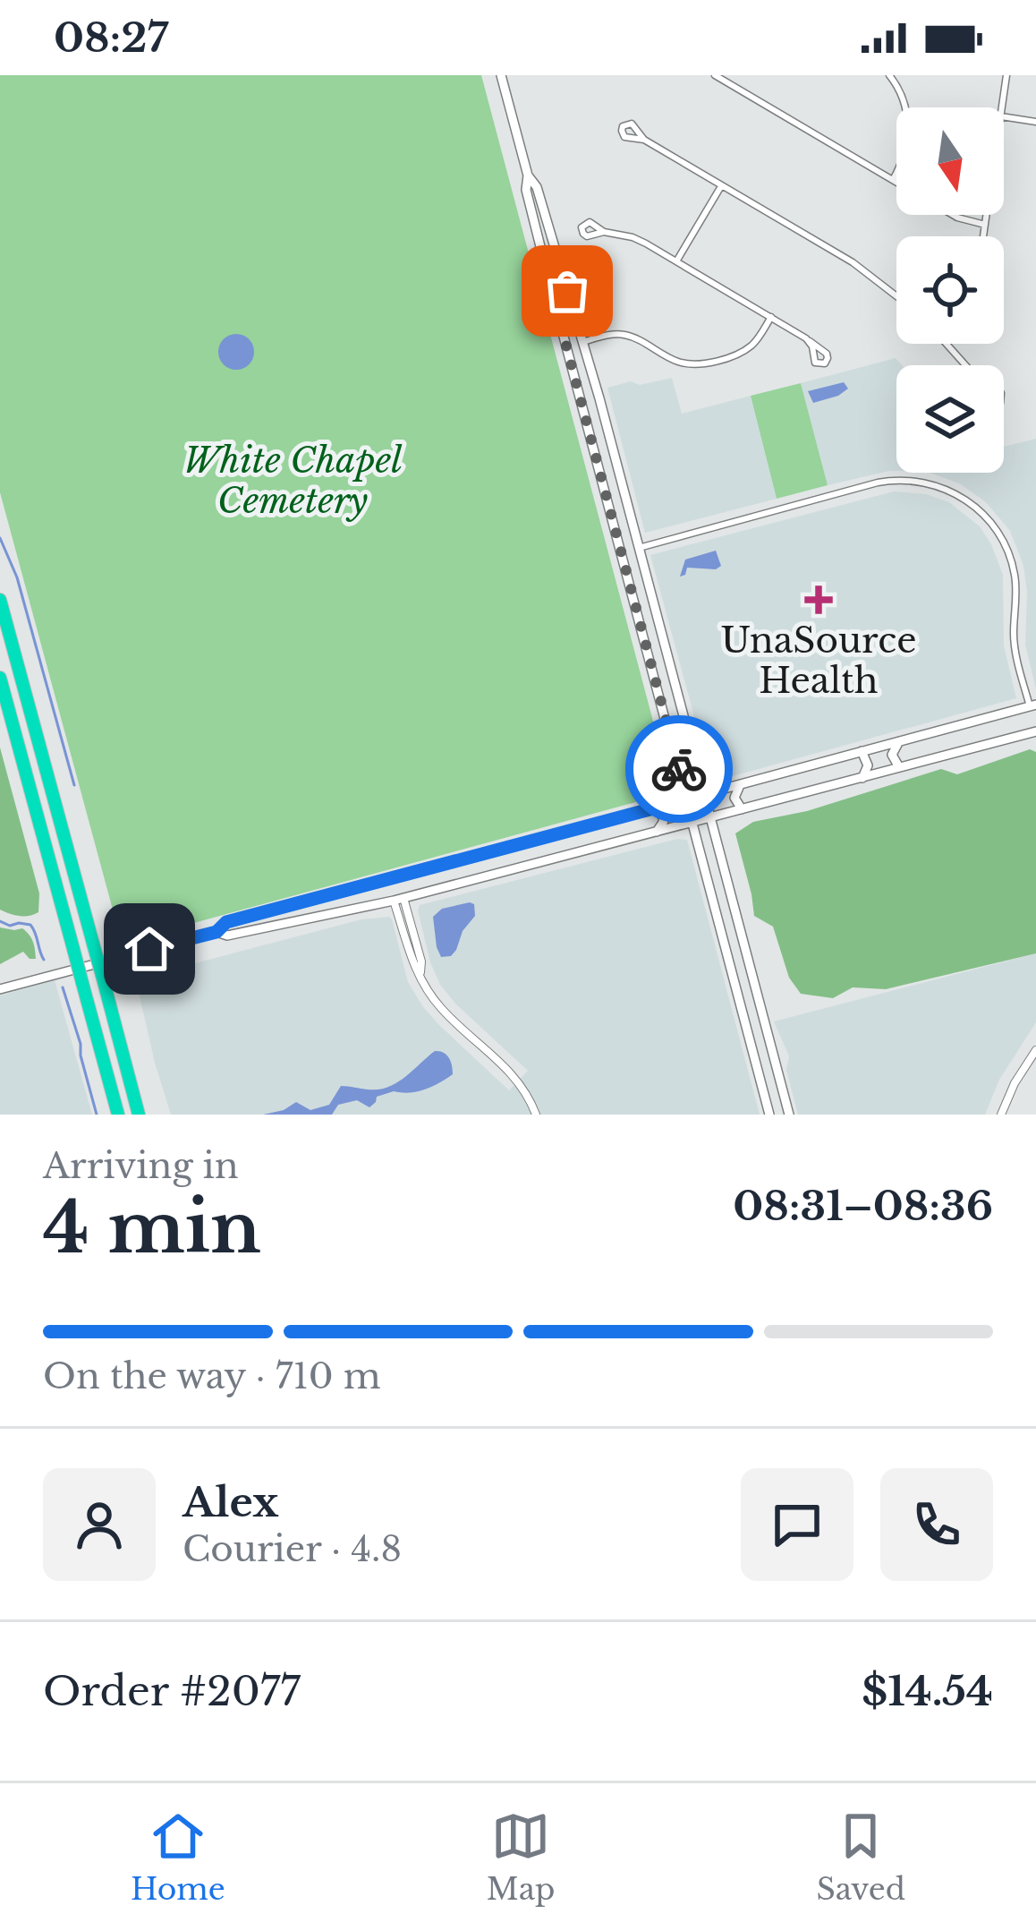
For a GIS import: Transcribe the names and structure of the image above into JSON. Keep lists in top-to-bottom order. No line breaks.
{"parks":["White Chapel Cemetery"],"places":{"health":["UnaSource Health"]},"north":"bottom","page":{"status":"08:27","heading":["4 min","Arriving in","08:31–08:36"],"panel":["Alex","Courier · 4.8","Order #2077","$14.54"],"bar":"On the way · 710 m","tabs":["Home","Map","Saved"]}}
